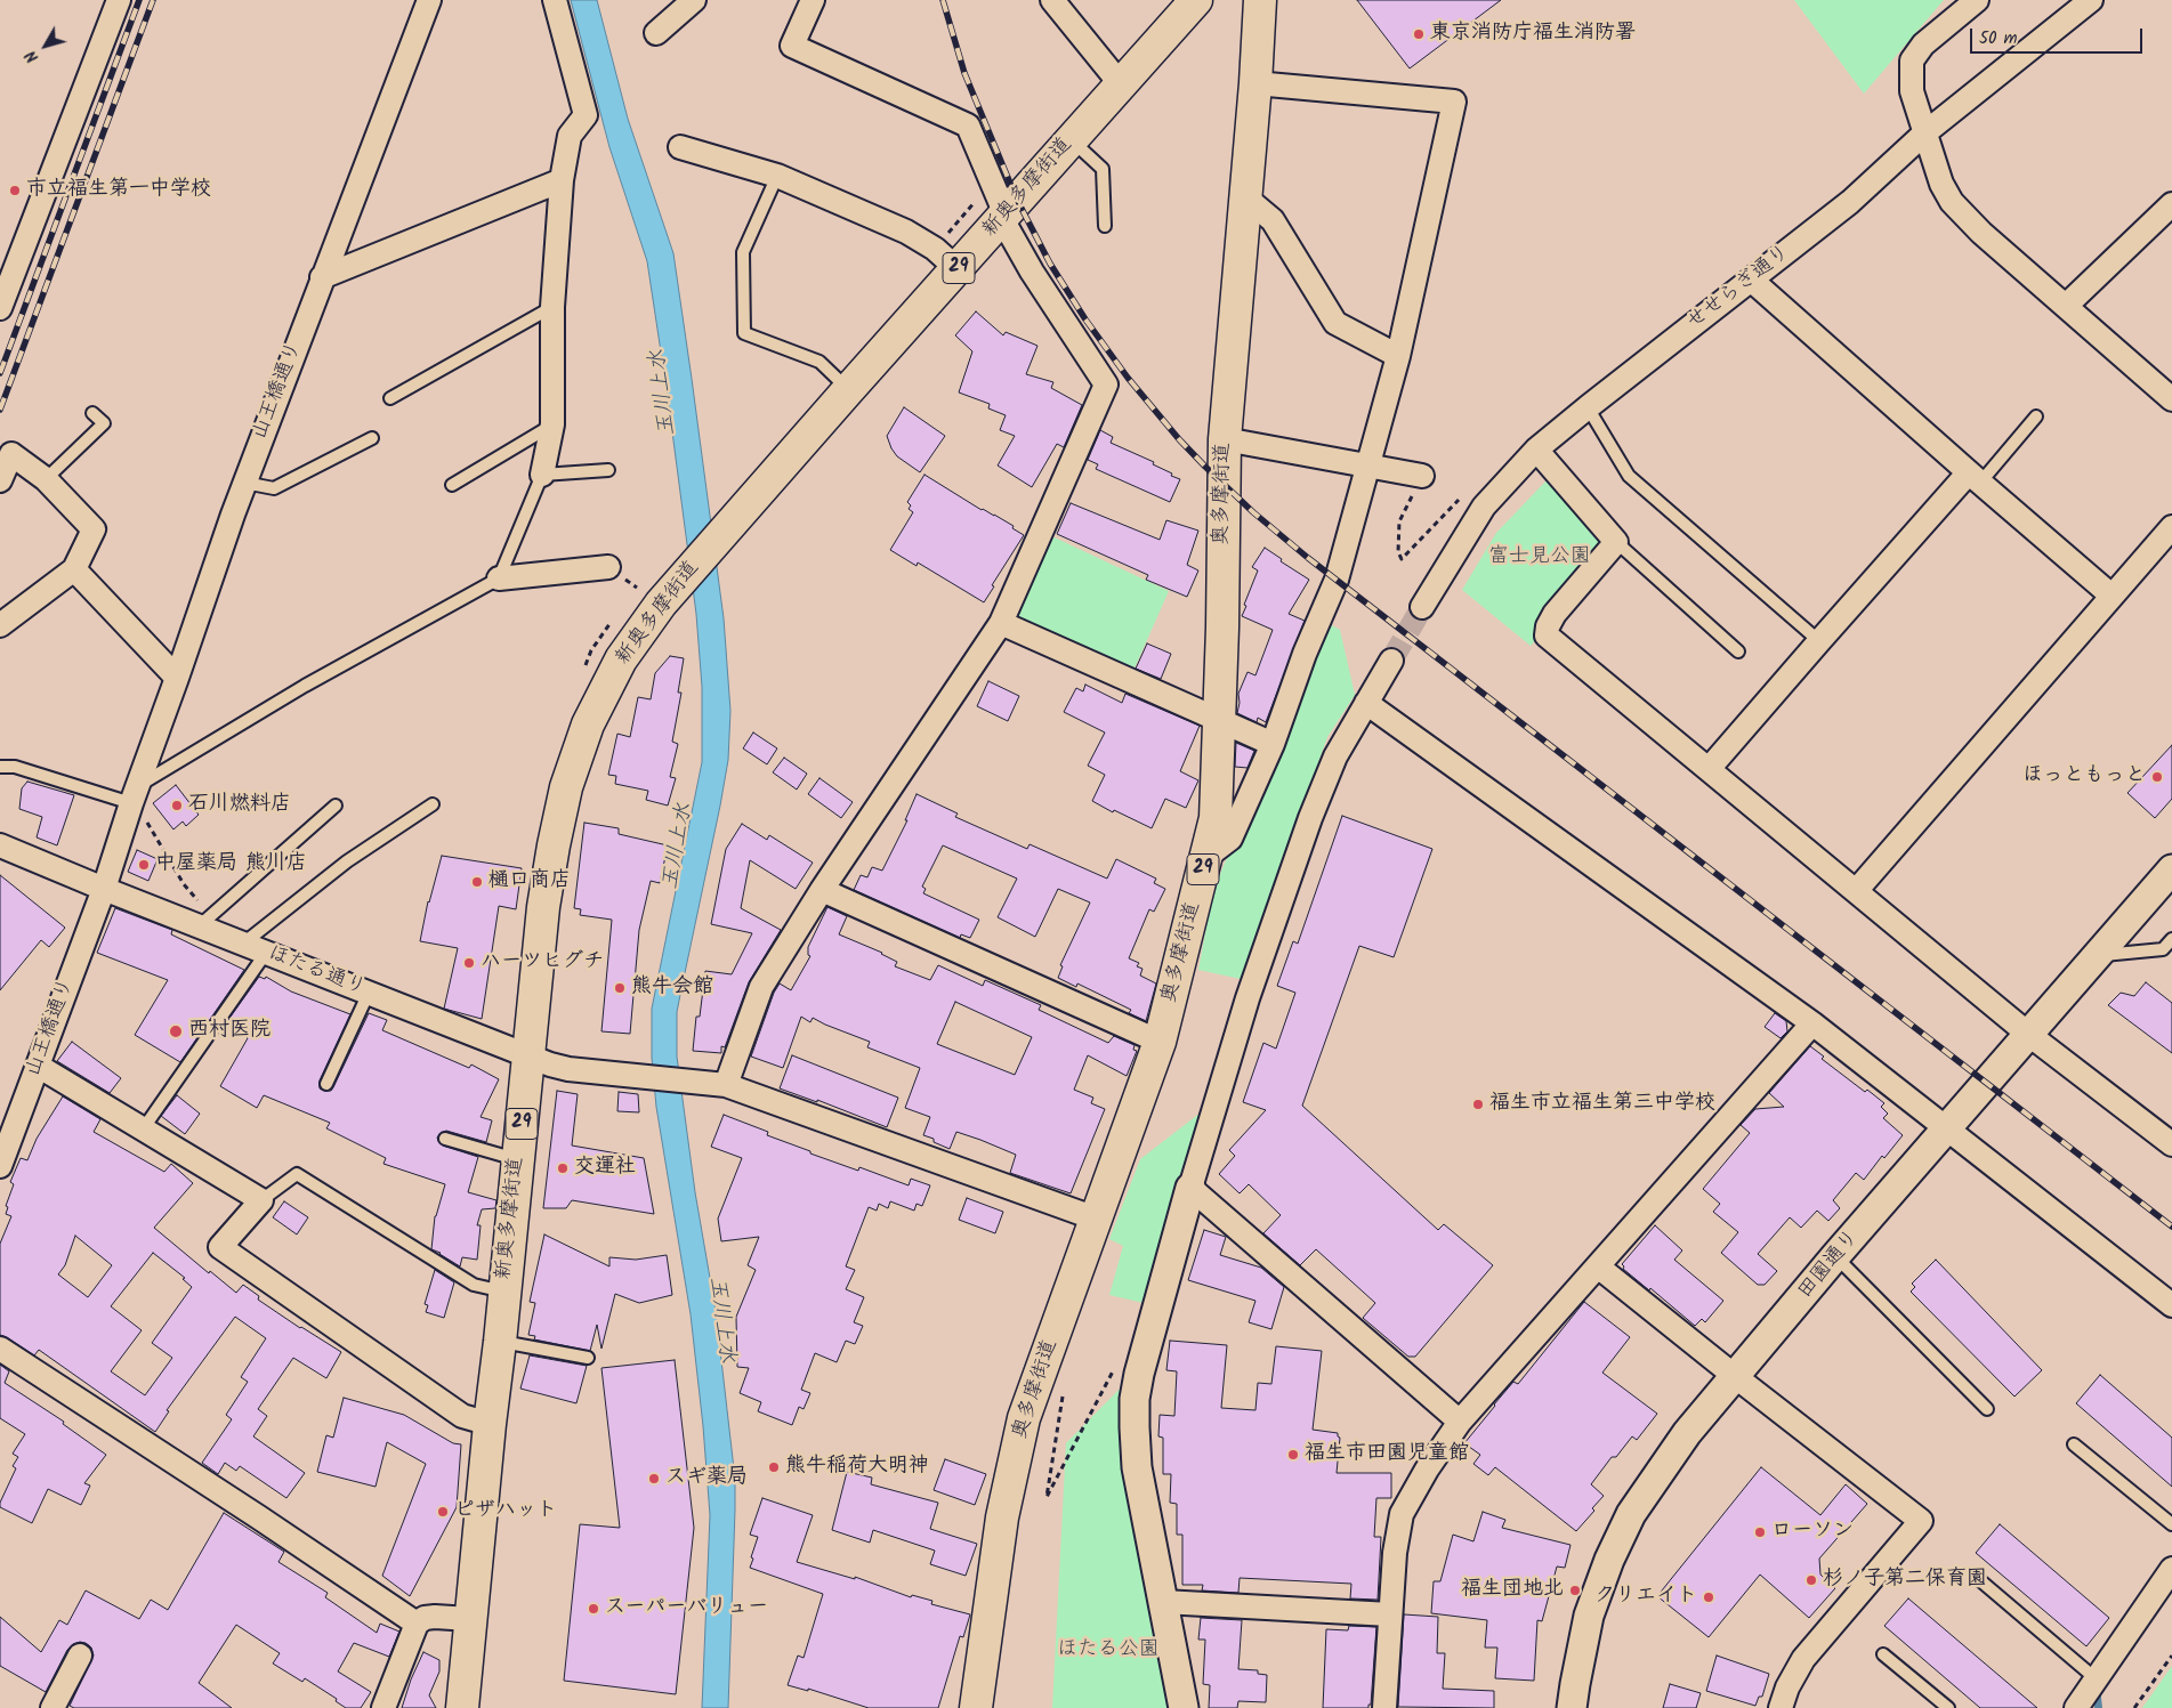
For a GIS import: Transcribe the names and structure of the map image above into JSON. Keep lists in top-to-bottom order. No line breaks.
{"streets":{"main road":["新奥多摩街道","29","奥多摩街道"],"street":["せせらぎ通り","山王橋通り","ほたる通り","田園通り"]},"crossings":[["新奥多摩街道","ほたる通り"],["山王橋通り","ほたる通り"],["奥多摩街道","ほたる通り"]],"water":["玉川上水"],"parks":["富士見公園","ほたる公園"],"places":["東京消防庁福生消防署","市立福生第一中学校","ほっともっと","石川燃料店","中屋薬局 熊川店","樋口商店","ハーツヒグチ","熊牛会館","西村医院","福生市立福生第三中学校","交運社","福生市田園児童館","熊牛稲荷大明神","スギ薬局","ピザハット","ローソン","杉ノ子第二保育園","福生団地北","クリエイト","スーパーバリュー"],"scale_bar":"50 m","north":"bottom left"}
